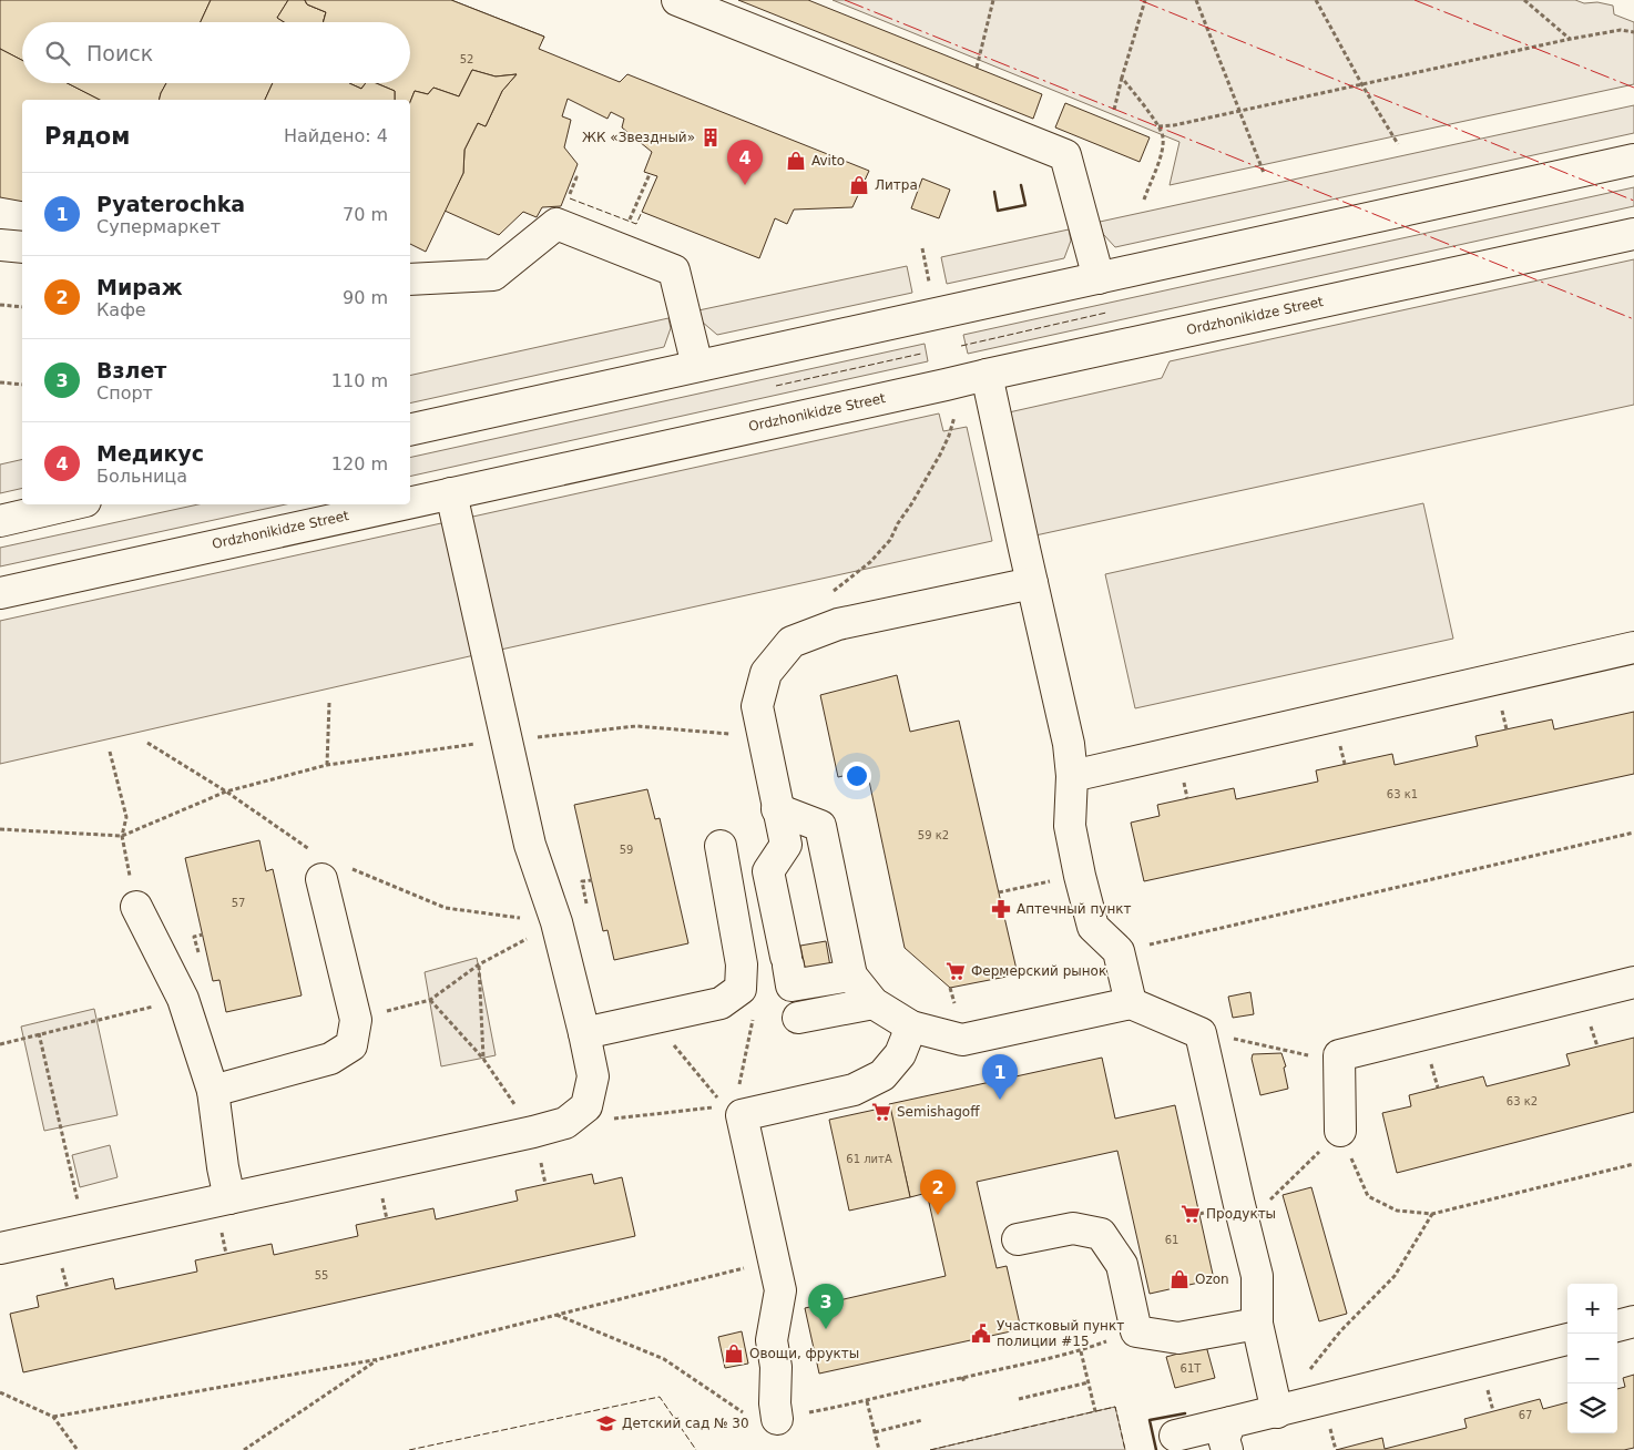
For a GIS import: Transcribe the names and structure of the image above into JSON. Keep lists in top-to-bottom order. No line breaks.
{"streets":{"street":["Ordzhonikidze Street"]},"places":{"building":["ЖК «Звездный»"],"shop":["Avito","Литра","Ozon","Овощи, фрукты"],"pharmacy":["Аптечный пункт"],"supermarket":["Фермерский рынок","Semishagoff","Продукты"],"public building":["Участковый пункт полиции #15"],"school or university":["Детский сад № 30"]},"house_numbers":["52","63 к1","59 к2","59","57","63 к2","61 литА","61","55","61Т","67"],"page":{"search":"Поиск","heading":["Рядом","Найдено: 4"],"pins":["4","1","2","3"],"list":[{"mark":"1","name":"Pyaterochka","note":"Супермаркет","value":"70 m"},{"mark":"2","name":"Мираж","note":"Кафе","value":"90 m"},{"mark":"3","name":"Взлет","note":"Спорт","value":"110 m"},{"mark":"4","name":"Медикус","note":"Больница","value":"120 m"}],"map_buttons":["+","−"]}}
